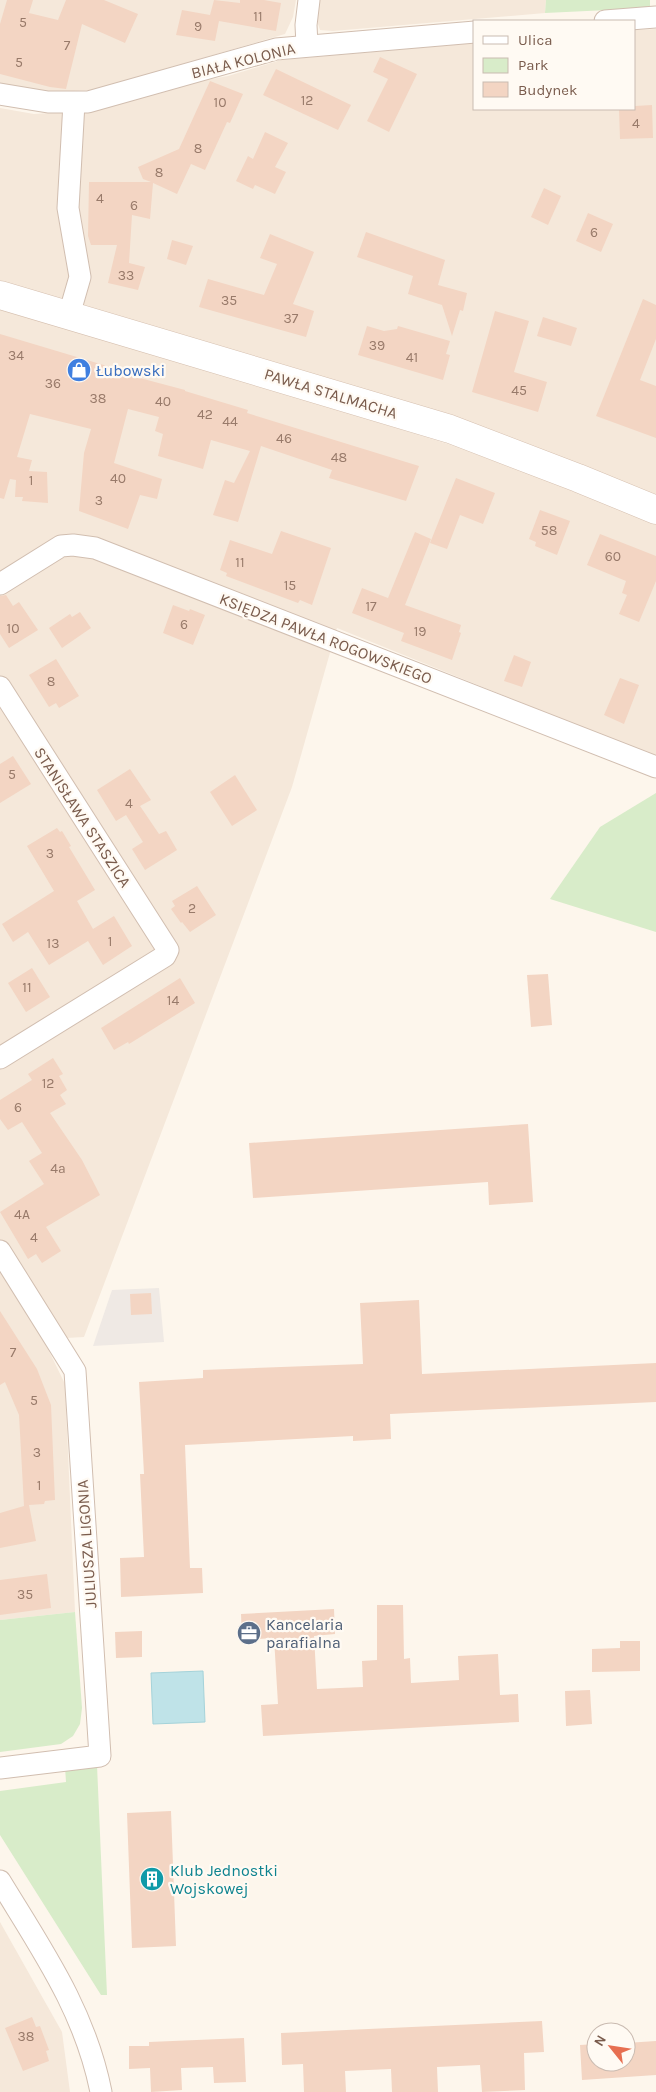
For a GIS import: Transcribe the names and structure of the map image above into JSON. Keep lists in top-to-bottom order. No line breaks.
{"streets":{"street":["BIAŁA KOLONIA","PAWŁA STALMACHA","KSIĘDZA PAWŁA ROGOWSKIEGO","STANISŁAWA STASZICA","JULIUSZA LIGONIA"]},"places":{"shop":["Łubowski"],"office":["Kancelaria parafialna"],"building":["Klub Jednostki Wojskowej"]},"house_numbers":["11","5","9","7","5","12","10","4","8","8","4","6","6","33","35","37","39","34","41","36","45","38","40","42","44","46","48","40","1","3","58","60","11","15","17","6","10","19","8","5","4","3","2","1","13","11","14","12","6","4a","4A","4","7","5","3","1","35","38"],"legend":["Ulica","Park","Budynek"],"north":"top left"}
